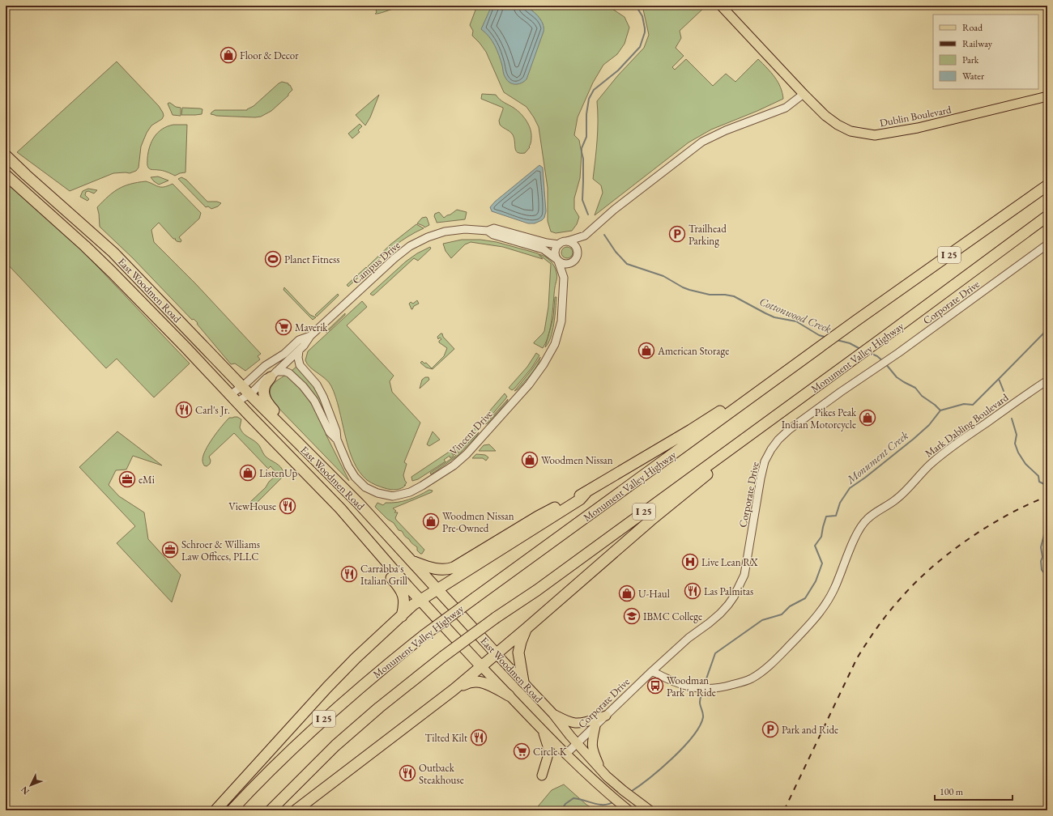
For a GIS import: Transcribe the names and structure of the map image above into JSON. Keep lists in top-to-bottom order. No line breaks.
{"streets":{"highway":["I 25","East Woodmen Road","Monument Valley Highway"],"main road":["Dublin Boulevard"],"street":["Campus Drive","Corporate Drive","Mark Dabling Boulevard","Vincent Drive"]},"crossings":[["Campus Drive","East Woodmen Road"],["Campus Drive","Vincent Drive"],["East Woodmen Road","Corporate Drive"],["Corporate Drive","Mark Dabling Boulevard"]],"water":["Cottonwood Creek","Monument Creek"],"places":{"shop":["Floor & Decor","American Storage","Pikes Peak Indian Motorcycle","Woodmen Nissan","ListenUp","Woodmen Nissan Pre-Owned","U-Haul"],"parking":["Trailhead Parking","Park and Ride"],"sports":["Planet Fitness"],"supermarket":["Maverik","Circle K"],"restaurant":["Carl's Jr.","ViewHouse","Carrabba's Italian Grill","Las Palmitas","Tilted Kilt","Outback Steakhouse"],"office":["eMi","Schroer & Williams Law Offices, PLLC"],"hospital":["Live Lean RX"],"school or university":["IBMC College"],"bus stop":["Woodman Park 'n Ride"]},"legend":["Road","Railway","Park","Water"],"scale_bar":"100 m","north":"bottom left"}
